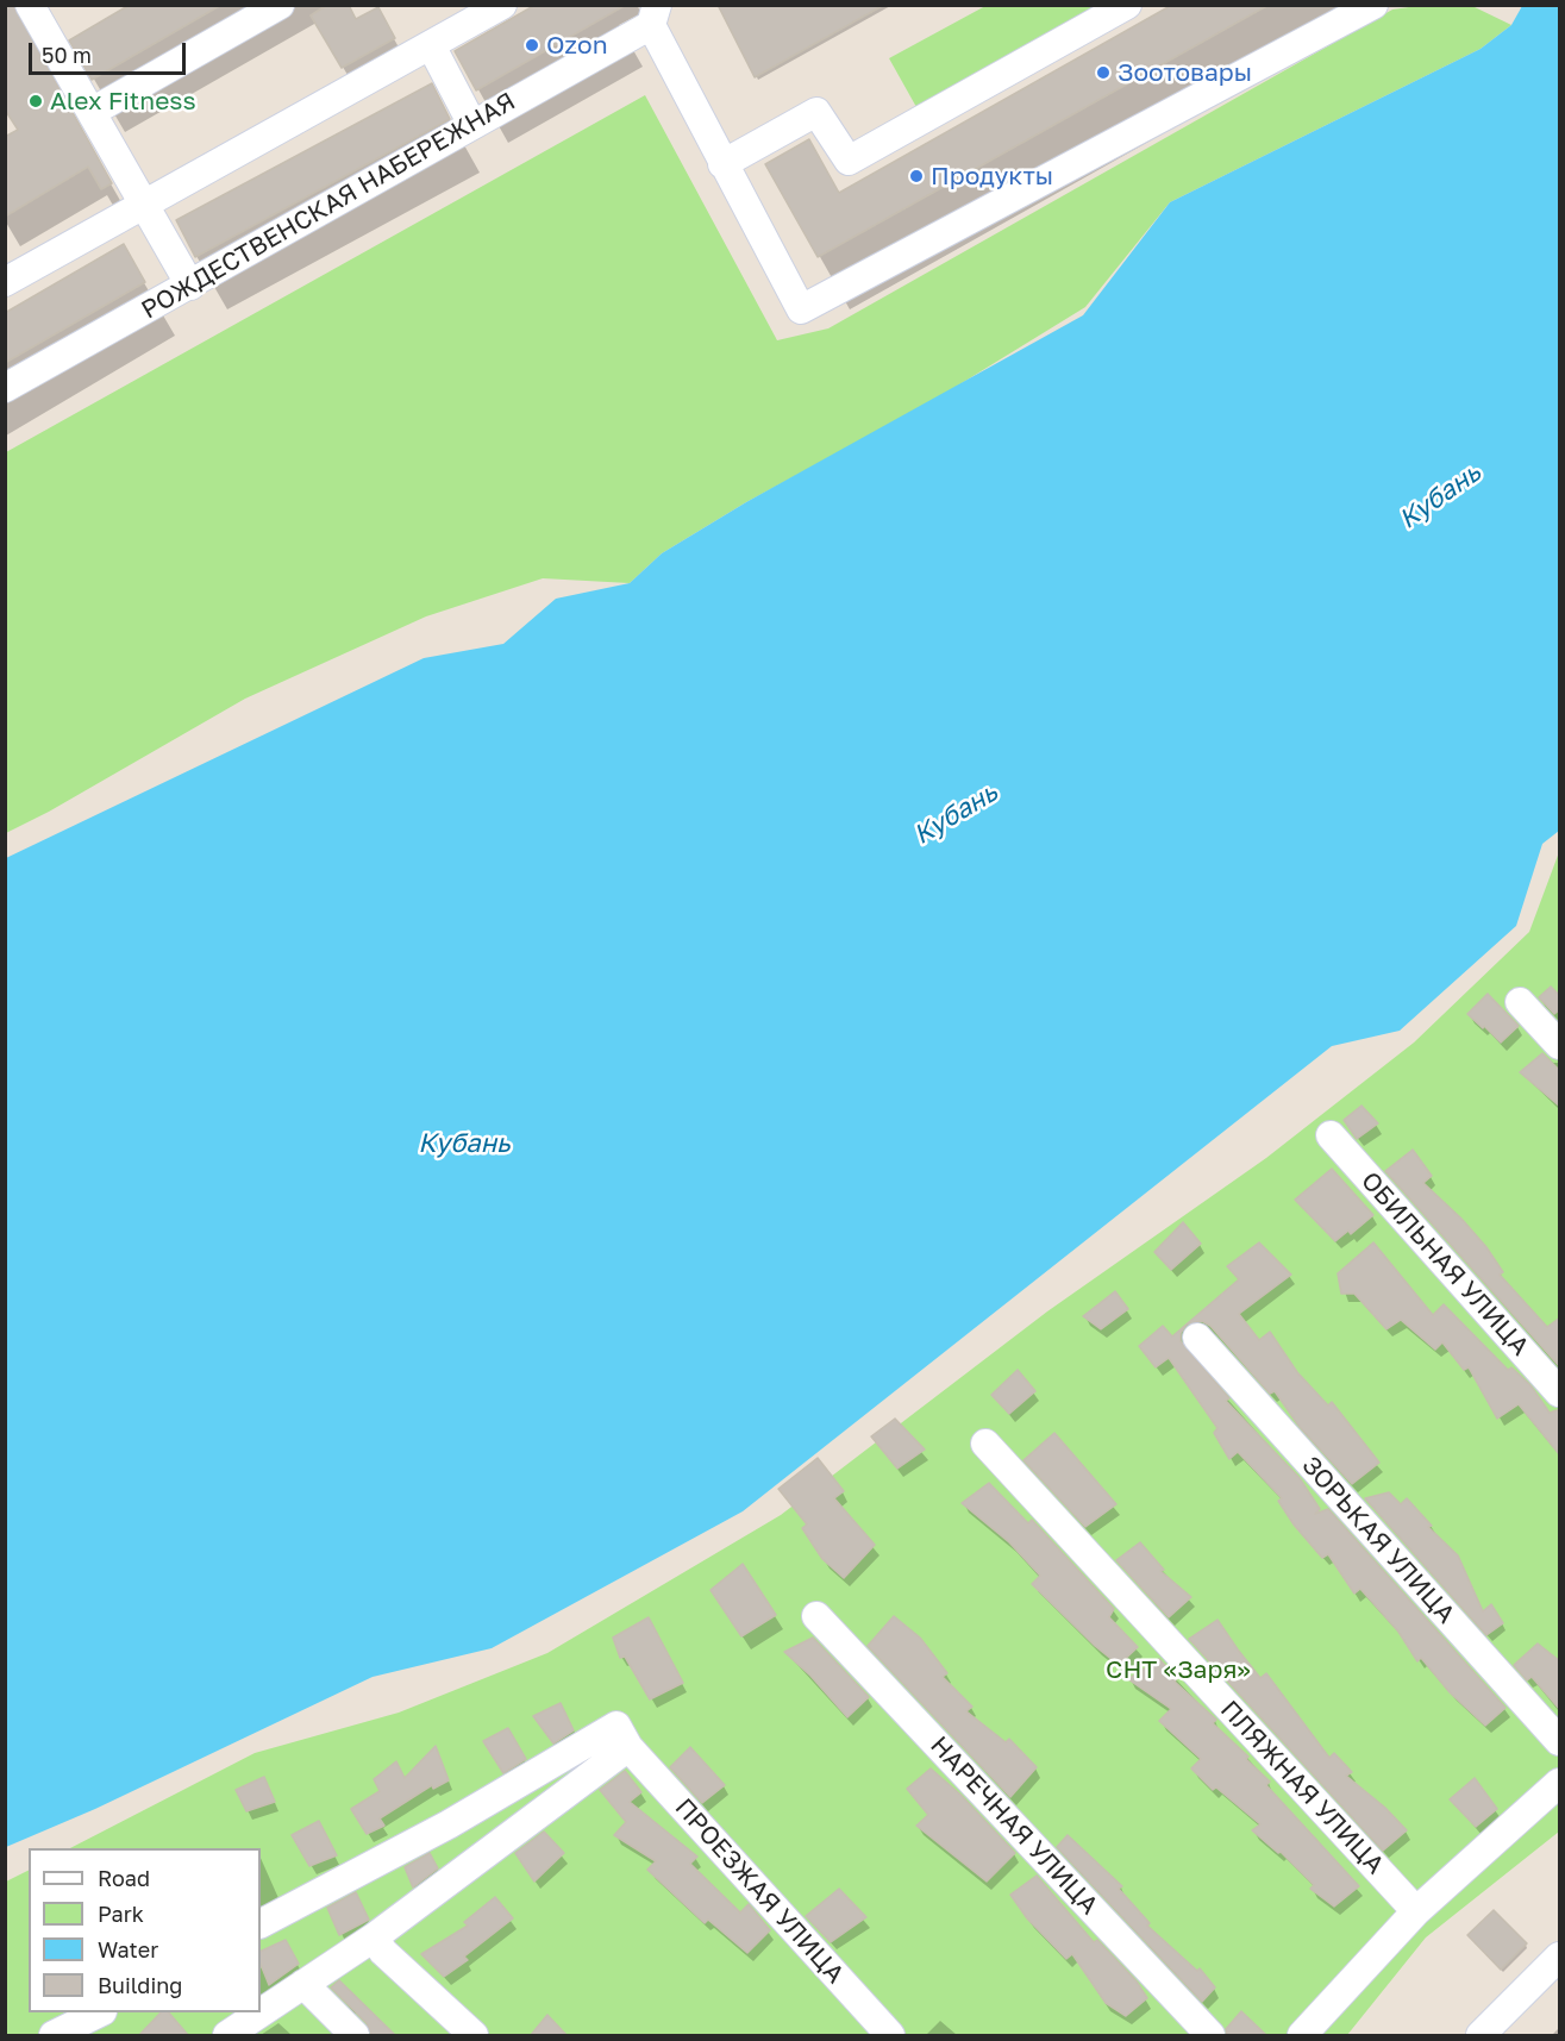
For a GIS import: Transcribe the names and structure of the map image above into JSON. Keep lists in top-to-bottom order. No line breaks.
{"streets":{"street":["РОЖДЕСТВЕНСКАЯ НАБЕРЕЖНАЯ","ОБИЛЬНАЯ УЛИЦА","ЗОРЬКАЯ УЛИЦА","ПЛЯЖНАЯ УЛИЦА","НАРЕЧНАЯ УЛИЦА","ПРОЕЗЖАЯ УЛИЦА"]},"water":["Кубань"],"parks":["СНТ «Заря»"],"places":["Ozon","Зоотовары","Alex Fitness","Продукты"],"legend":["Road","Park","Water","Building"],"scale_bar":"50 m"}
